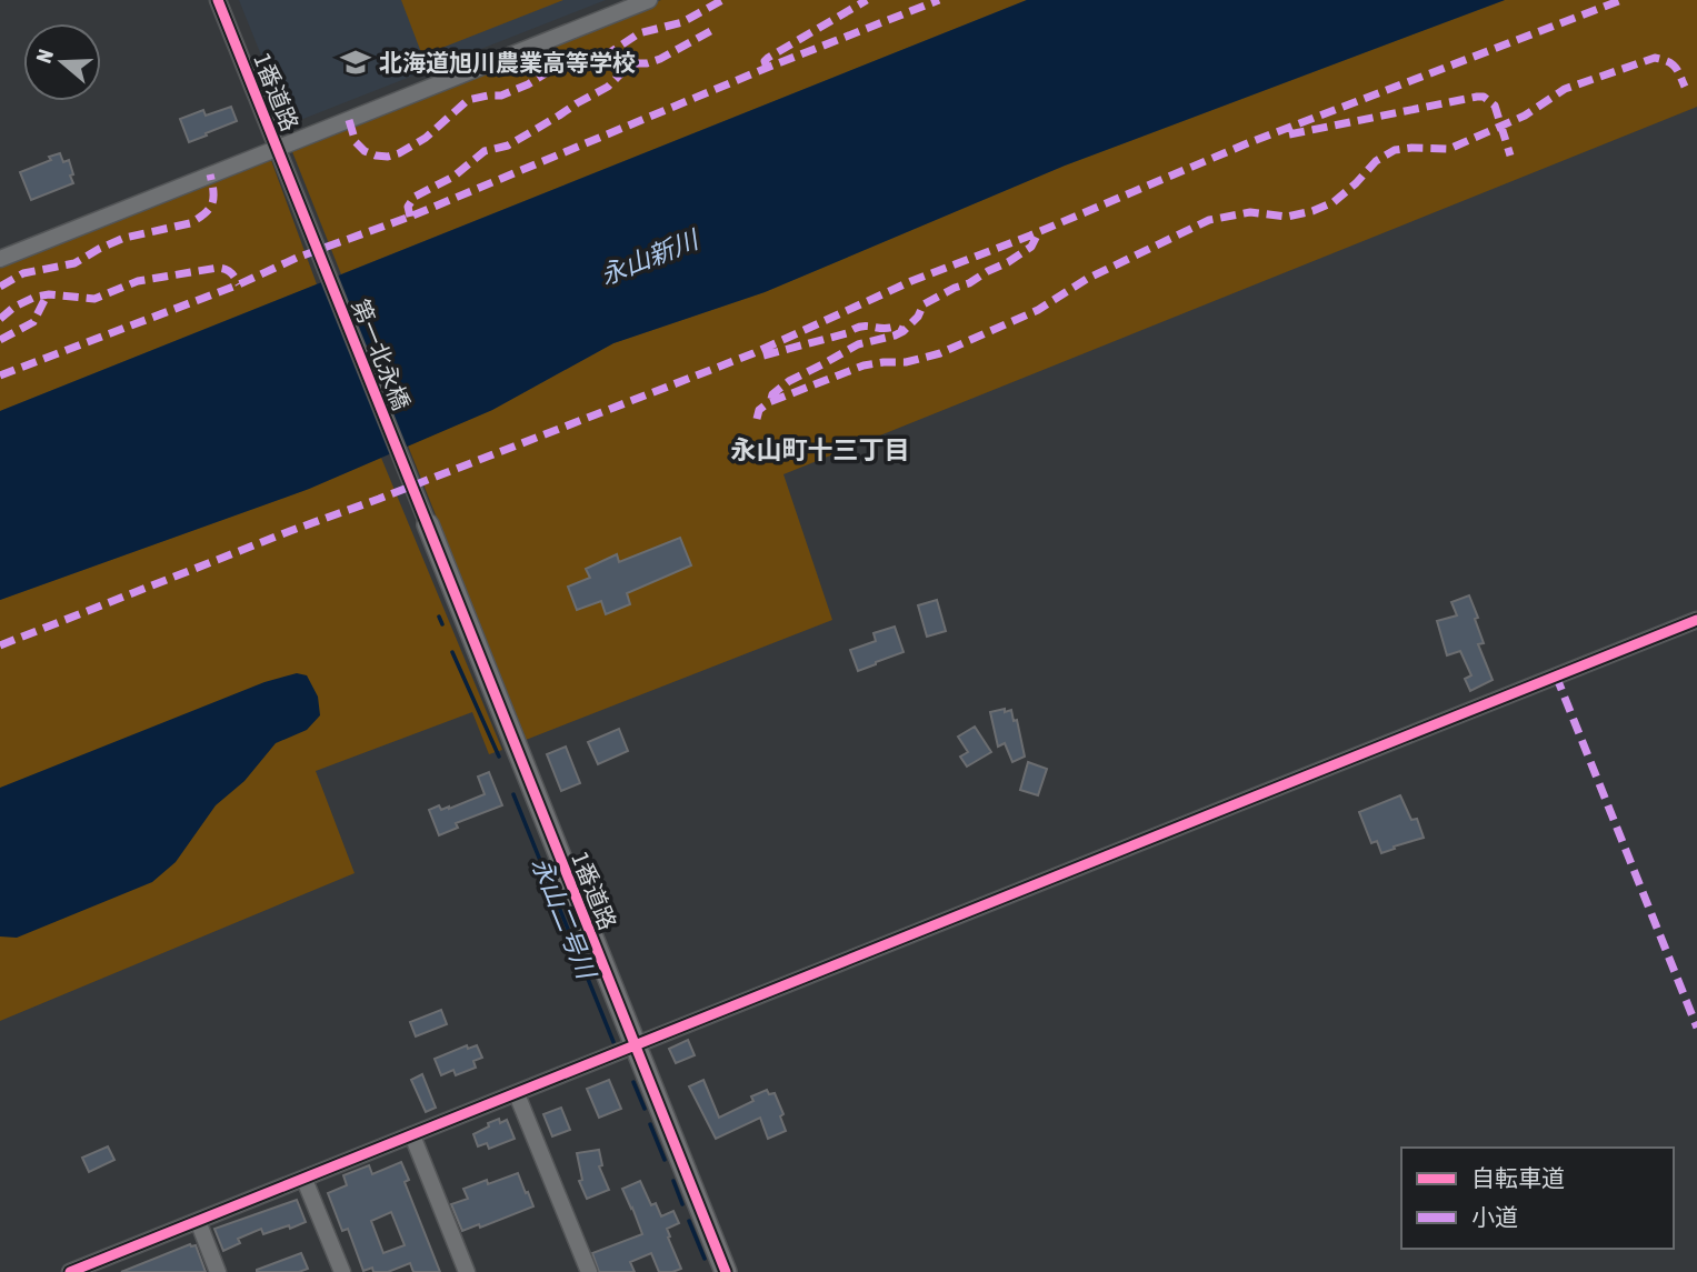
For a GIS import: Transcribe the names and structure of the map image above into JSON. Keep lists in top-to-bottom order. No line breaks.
{"streets":{"street":["1番道路","第一北永橋"]},"crossings":[["1番道路","第一北永橋"]],"districts":["永山町十三丁目"],"water":["永山新川","永山二号川"],"places":{"school or university":["北海道旭川農業高等学校"]},"legend":["自転車道","小道"],"north":"left"}
